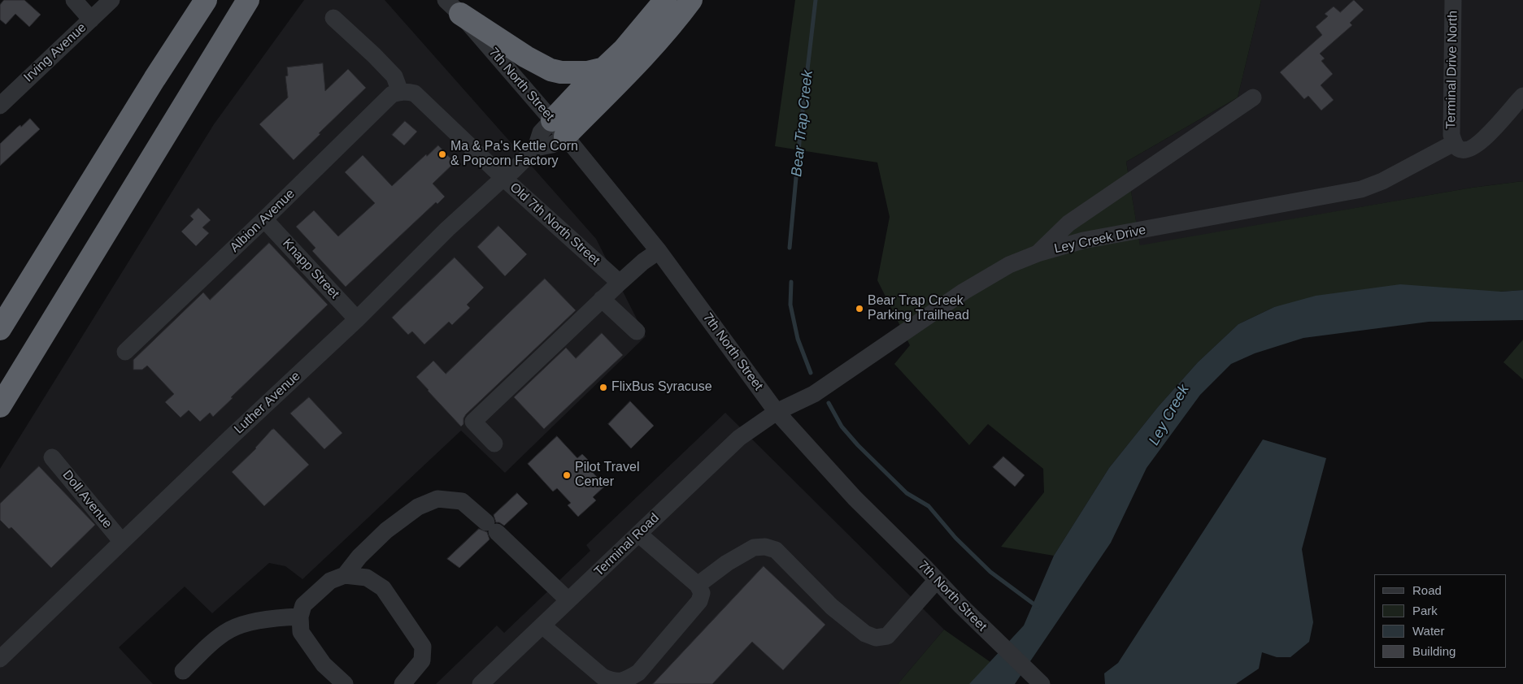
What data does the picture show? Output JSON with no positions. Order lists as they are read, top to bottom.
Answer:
{
  "streets": {
    "street": [
      "Irving Avenue",
      "Terminal Drive North",
      "7th North Street",
      "Albion Avenue",
      "Old 7th North Street",
      "Ley Creek Drive",
      "Knapp Street",
      "Luther Avenue",
      "Doll Avenue",
      "Terminal Road"
    ]
  },
  "crossings": [
    ["Terminal Drive North", "Ley Creek Drive"],
    ["7th North Street", "Ley Creek Drive"],
    ["7th North Street", "Luther Avenue"],
    ["7th North Street", "Terminal Road"],
    ["Albion Avenue", "Old 7th North Street"],
    ["Albion Avenue", "Knapp Street"],
    ["Old 7th North Street", "Luther Avenue"],
    ["Ley Creek Drive", "Terminal Road"],
    ["Knapp Street", "Luther Avenue"],
    ["Luther Avenue", "Doll Avenue"]
  ],
  "water": ["Bear Trap Creek", "Ley Creek"],
  "places": [
    "Ma & Pa's Kettle Corn & Popcorn Factory",
    "Bear Trap Creek Parking Trailhead",
    "FlixBus Syracuse",
    "Pilot Travel Center"
  ],
  "legend": [
    "Road",
    "Park",
    "Water",
    "Building"
  ]
}
